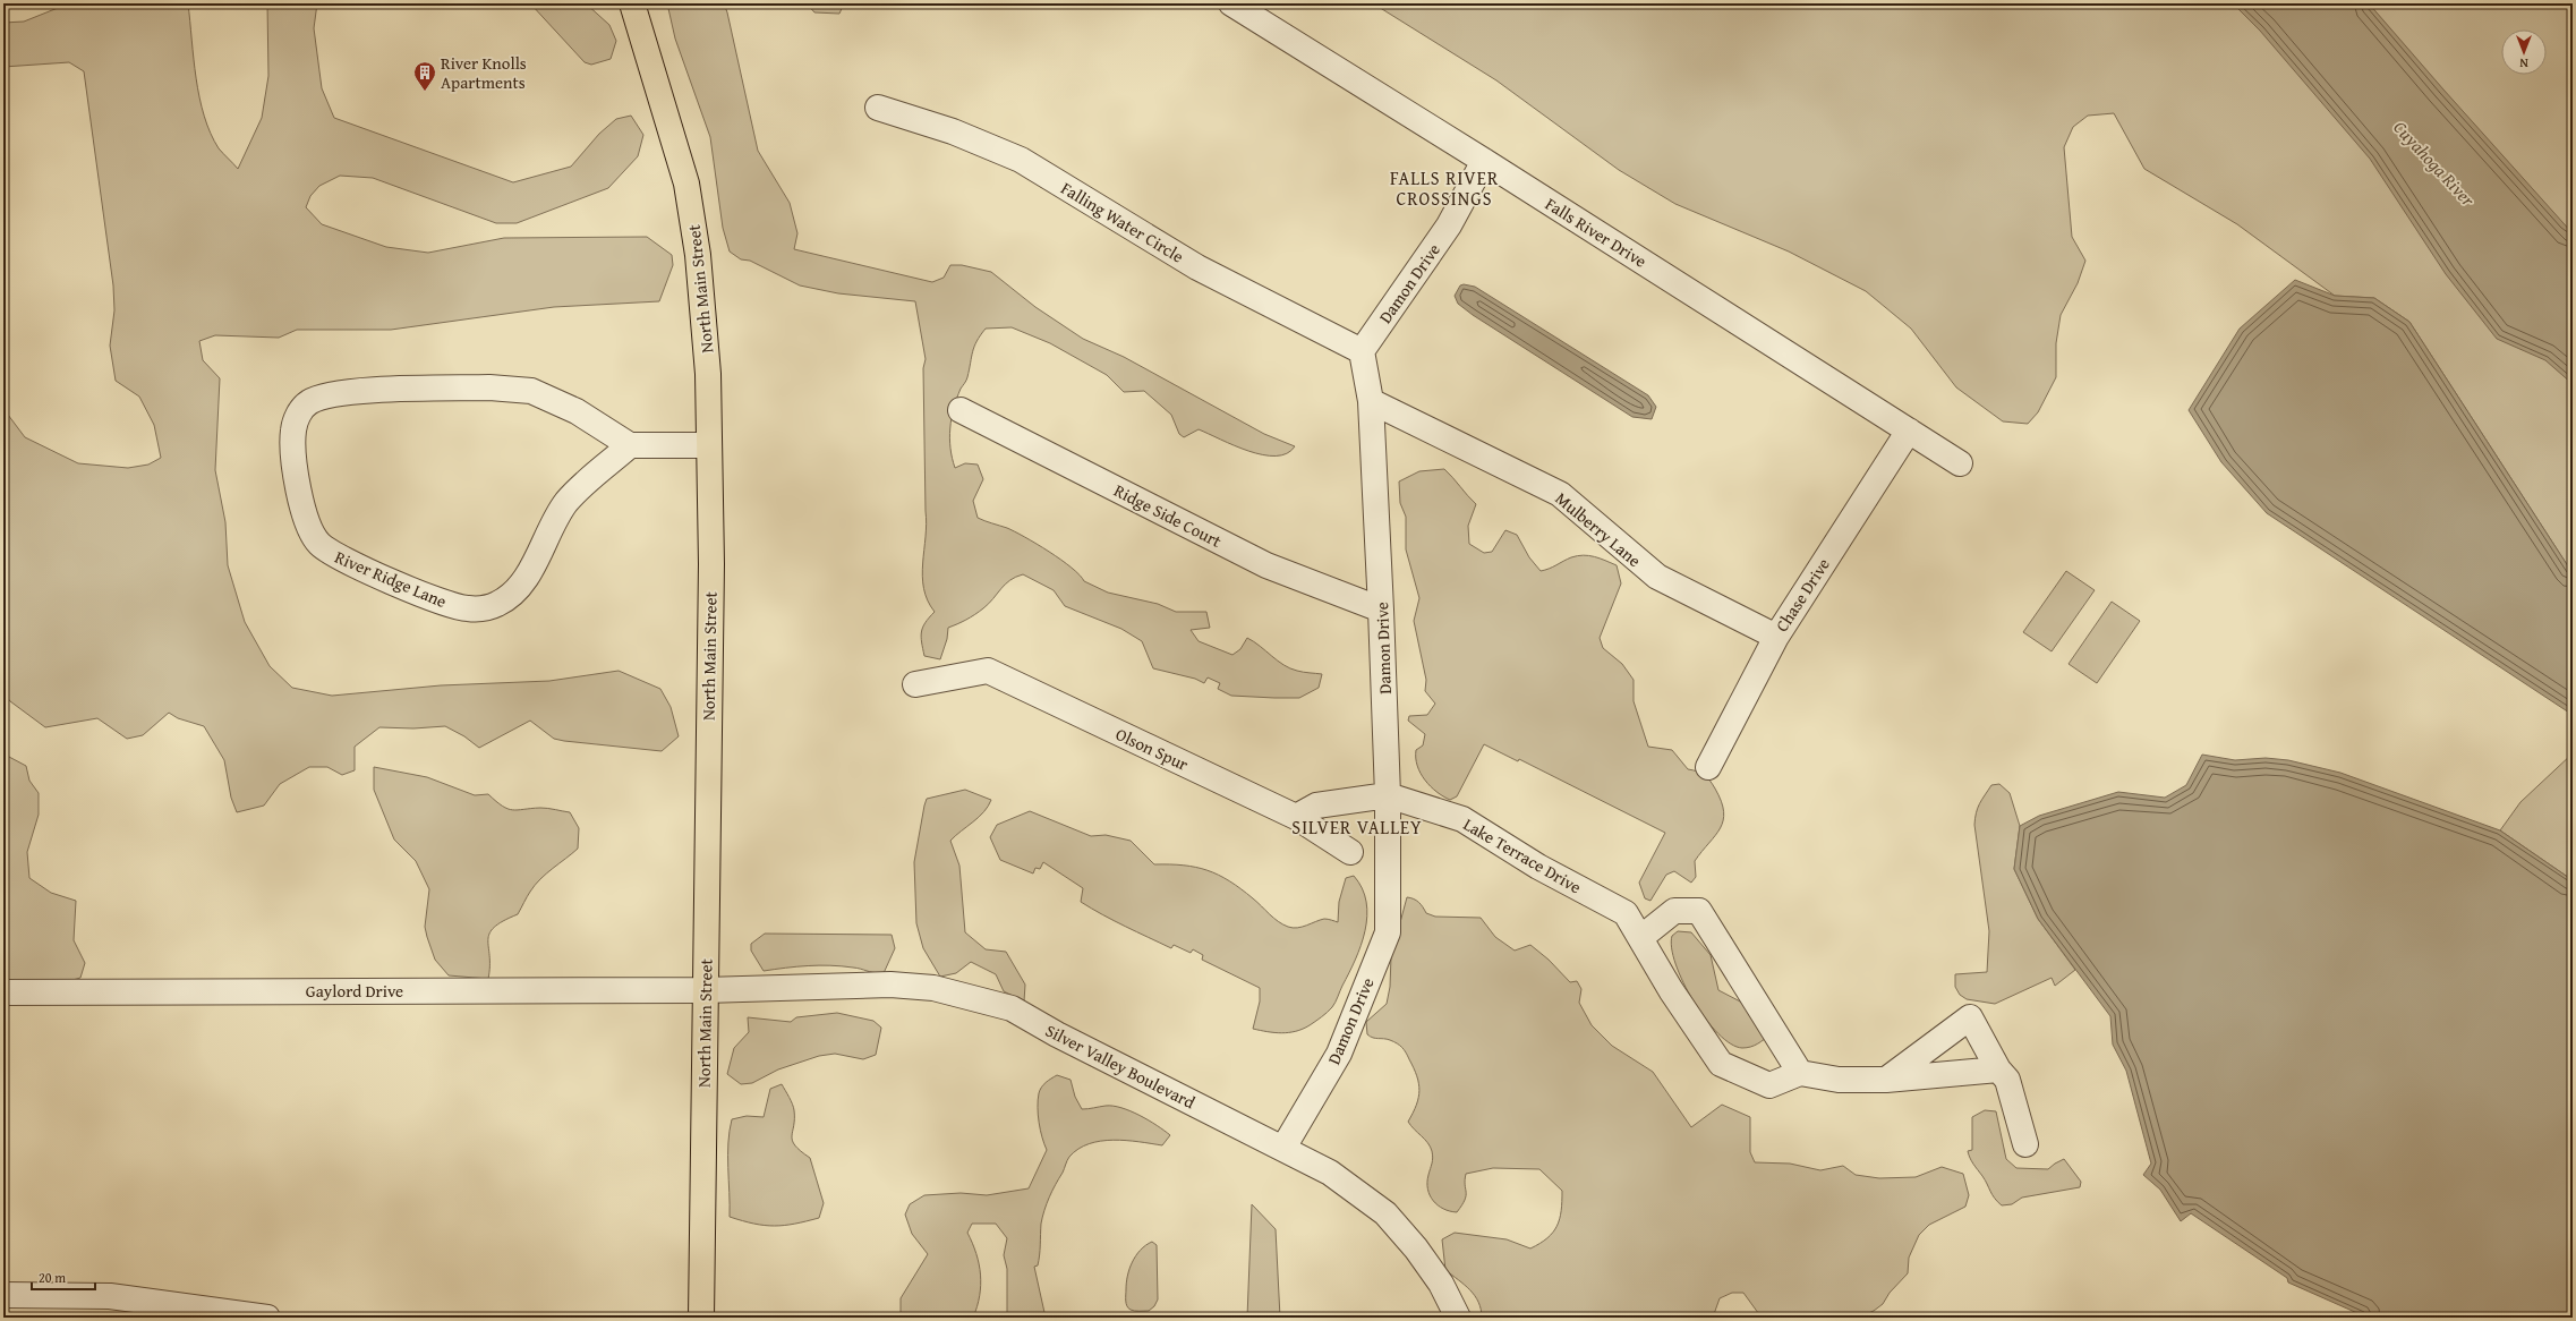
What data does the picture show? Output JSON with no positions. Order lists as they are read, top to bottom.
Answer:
{
  "streets": {
    "main road": ["North Main Street"],
    "street": [
      "Falling Water Circle",
      "Falls River Drive",
      "Damon Drive",
      "Ridge Side Court",
      "Mulberry Lane",
      "River Ridge Lane",
      "Chase Drive",
      "Olson Spur",
      "Lake Terrace Drive",
      "Gaylord Drive",
      "Silver Valley Boulevard"
    ]
  },
  "crossings": [
    ["Falling Water Circle", "Damon Drive"],
    ["Falls River Drive", "Damon Drive"],
    ["Falls River Drive", "Chase Drive"],
    ["Damon Drive", "Ridge Side Court"],
    ["Damon Drive", "Mulberry Lane"],
    ["Damon Drive", "Lake Terrace Drive"],
    ["Damon Drive", "Silver Valley Boulevard"],
    ["North Main Street", "Gaylord Drive"],
    ["North Main Street", "Silver Valley Boulevard"],
    ["Mulberry Lane", "Chase Drive"],
    ["Gaylord Drive", "Silver Valley Boulevard"]
  ],
  "districts": ["FALLS RIVER CROSSINGS", "SILVER VALLEY"],
  "water": ["Cuyahoga River"],
  "places": {
    "building": ["River Knolls Apartments"]
  },
  "scale_bar": "20 m",
  "north": "bottom"
}
